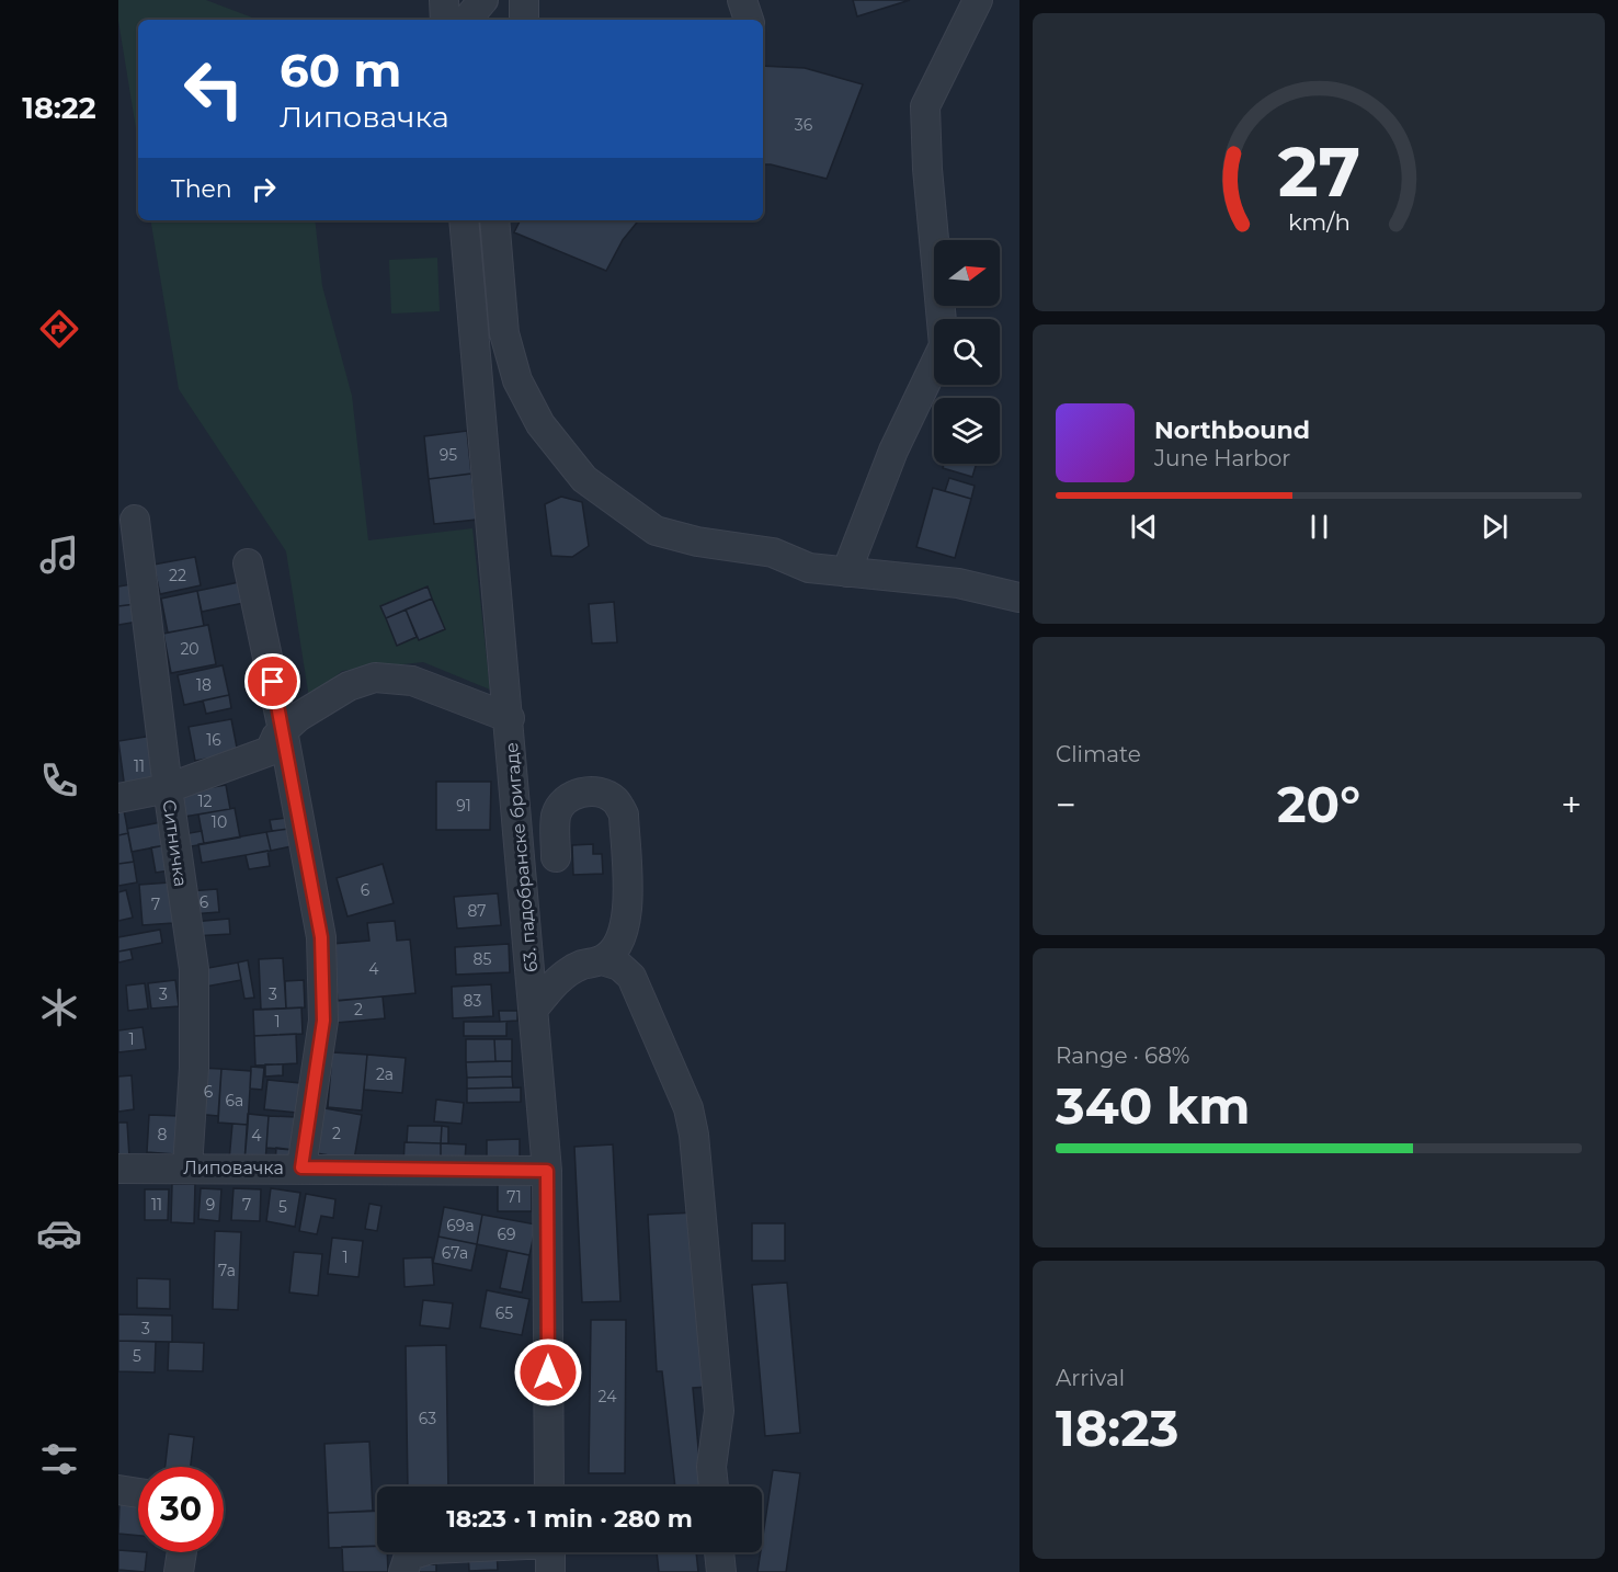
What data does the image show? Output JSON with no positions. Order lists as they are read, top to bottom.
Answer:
{
  "streets": {
    "street": ["Ситничка", "63. падобранске бригаде", "Липовачка"]
  },
  "crossings": [
    ["Ситничка", "Липовачка"],
    ["63. падобранске бригаде", "Липовачка"]
  ],
  "house_numbers": [
    "36",
    "95",
    "22",
    "20",
    "18",
    "16",
    "11",
    "12",
    "91",
    "10",
    "6",
    "6",
    "7",
    "87",
    "85",
    "4",
    "3",
    "3",
    "83",
    "2",
    "1",
    "1",
    "2a",
    "6",
    "6a",
    "2",
    "8",
    "4",
    "71",
    "11",
    "9",
    "7",
    "5",
    "69a",
    "69",
    "67a",
    "1",
    "7a",
    "65",
    "3",
    "5",
    "24",
    "63"
  ],
  "north": "right",
  "page": {
    "tabs": "18:22",
    "turn": ["60 m", "Липовачка"],
    "then": "Then",
    "song": ["Northbound", "June Harbor"],
    "tile": [
      "Climate",
      ["Range · 68%", "340 km"],
      ["Arrival", "18:23"]
    ],
    "heat": ["−", "20°", "+"],
    "limit": "30",
    "trip": "18:23 · 1 min · 280 m",
    "gauge": ["27", "km/h"]
  }
}
